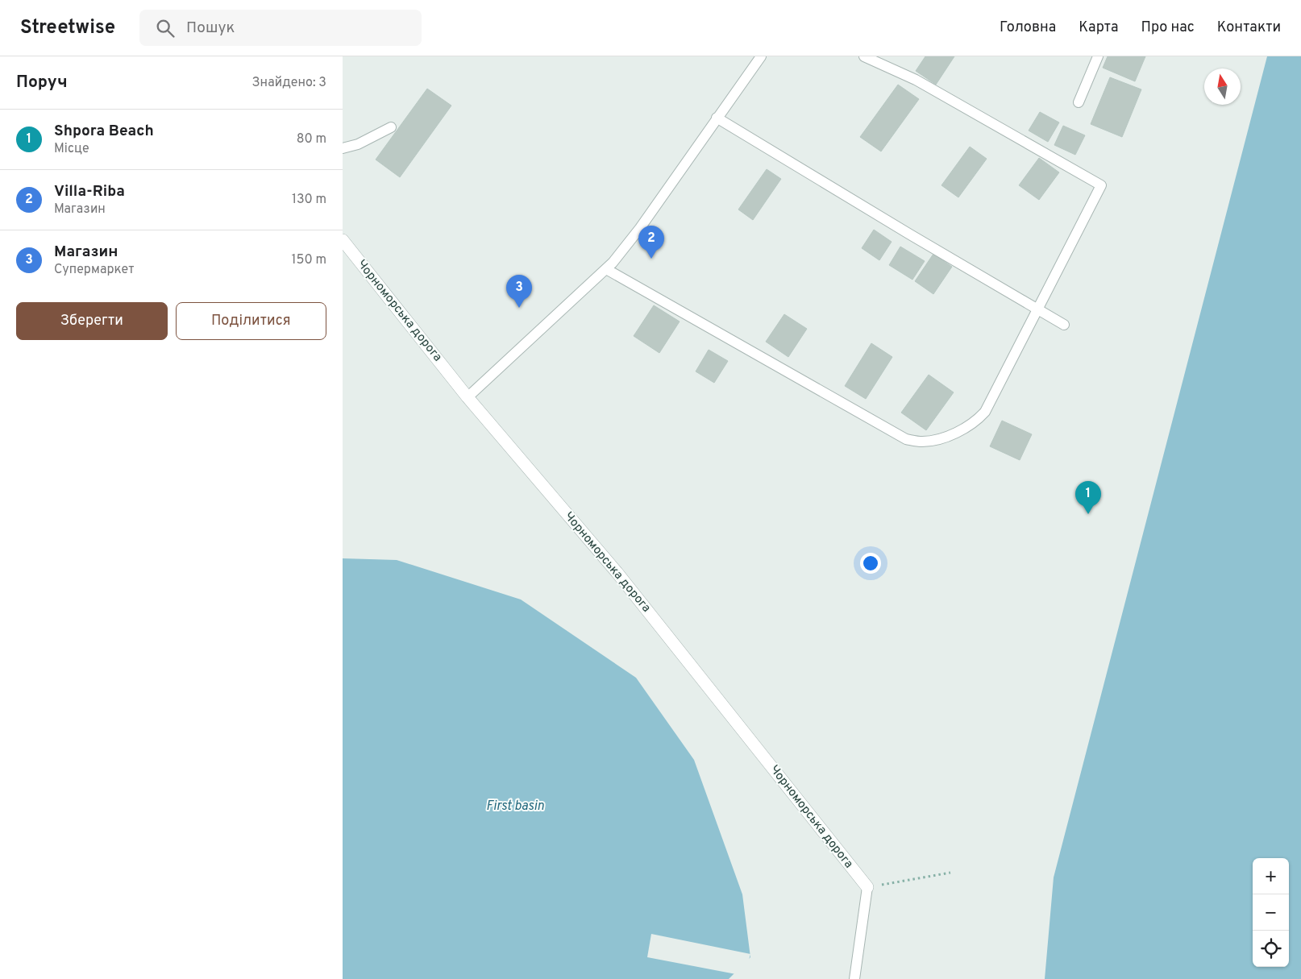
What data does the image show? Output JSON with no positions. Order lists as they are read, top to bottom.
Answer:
{
  "streets": {
    "street": ["Чорноморська дорога"]
  },
  "water": ["First basin"],
  "north": "top",
  "page": {
    "header": "Streetwise",
    "search": "Пошук",
    "nav": [
      "Головна",
      "Карта",
      "Про нас",
      "Контакти"
    ],
    "heading": ["Поруч", "Знайдено: 3"],
    "list": [
      {
        "mark": "1",
        "name": "Shpora Beach",
        "note": "Місце",
        "value": "80 m"
      },
      {
        "mark": "2",
        "name": "Villa-Riba",
        "note": "Магазин",
        "value": "130 m"
      },
      {
        "mark": "3",
        "name": "Магазин",
        "note": "Супермаркет",
        "value": "150 m"
      }
    ],
    "pins": ["2", "3", "1"],
    "buttons": ["Зберегти", "Поділитися"],
    "map_buttons": ["+", "−"]
  }
}
